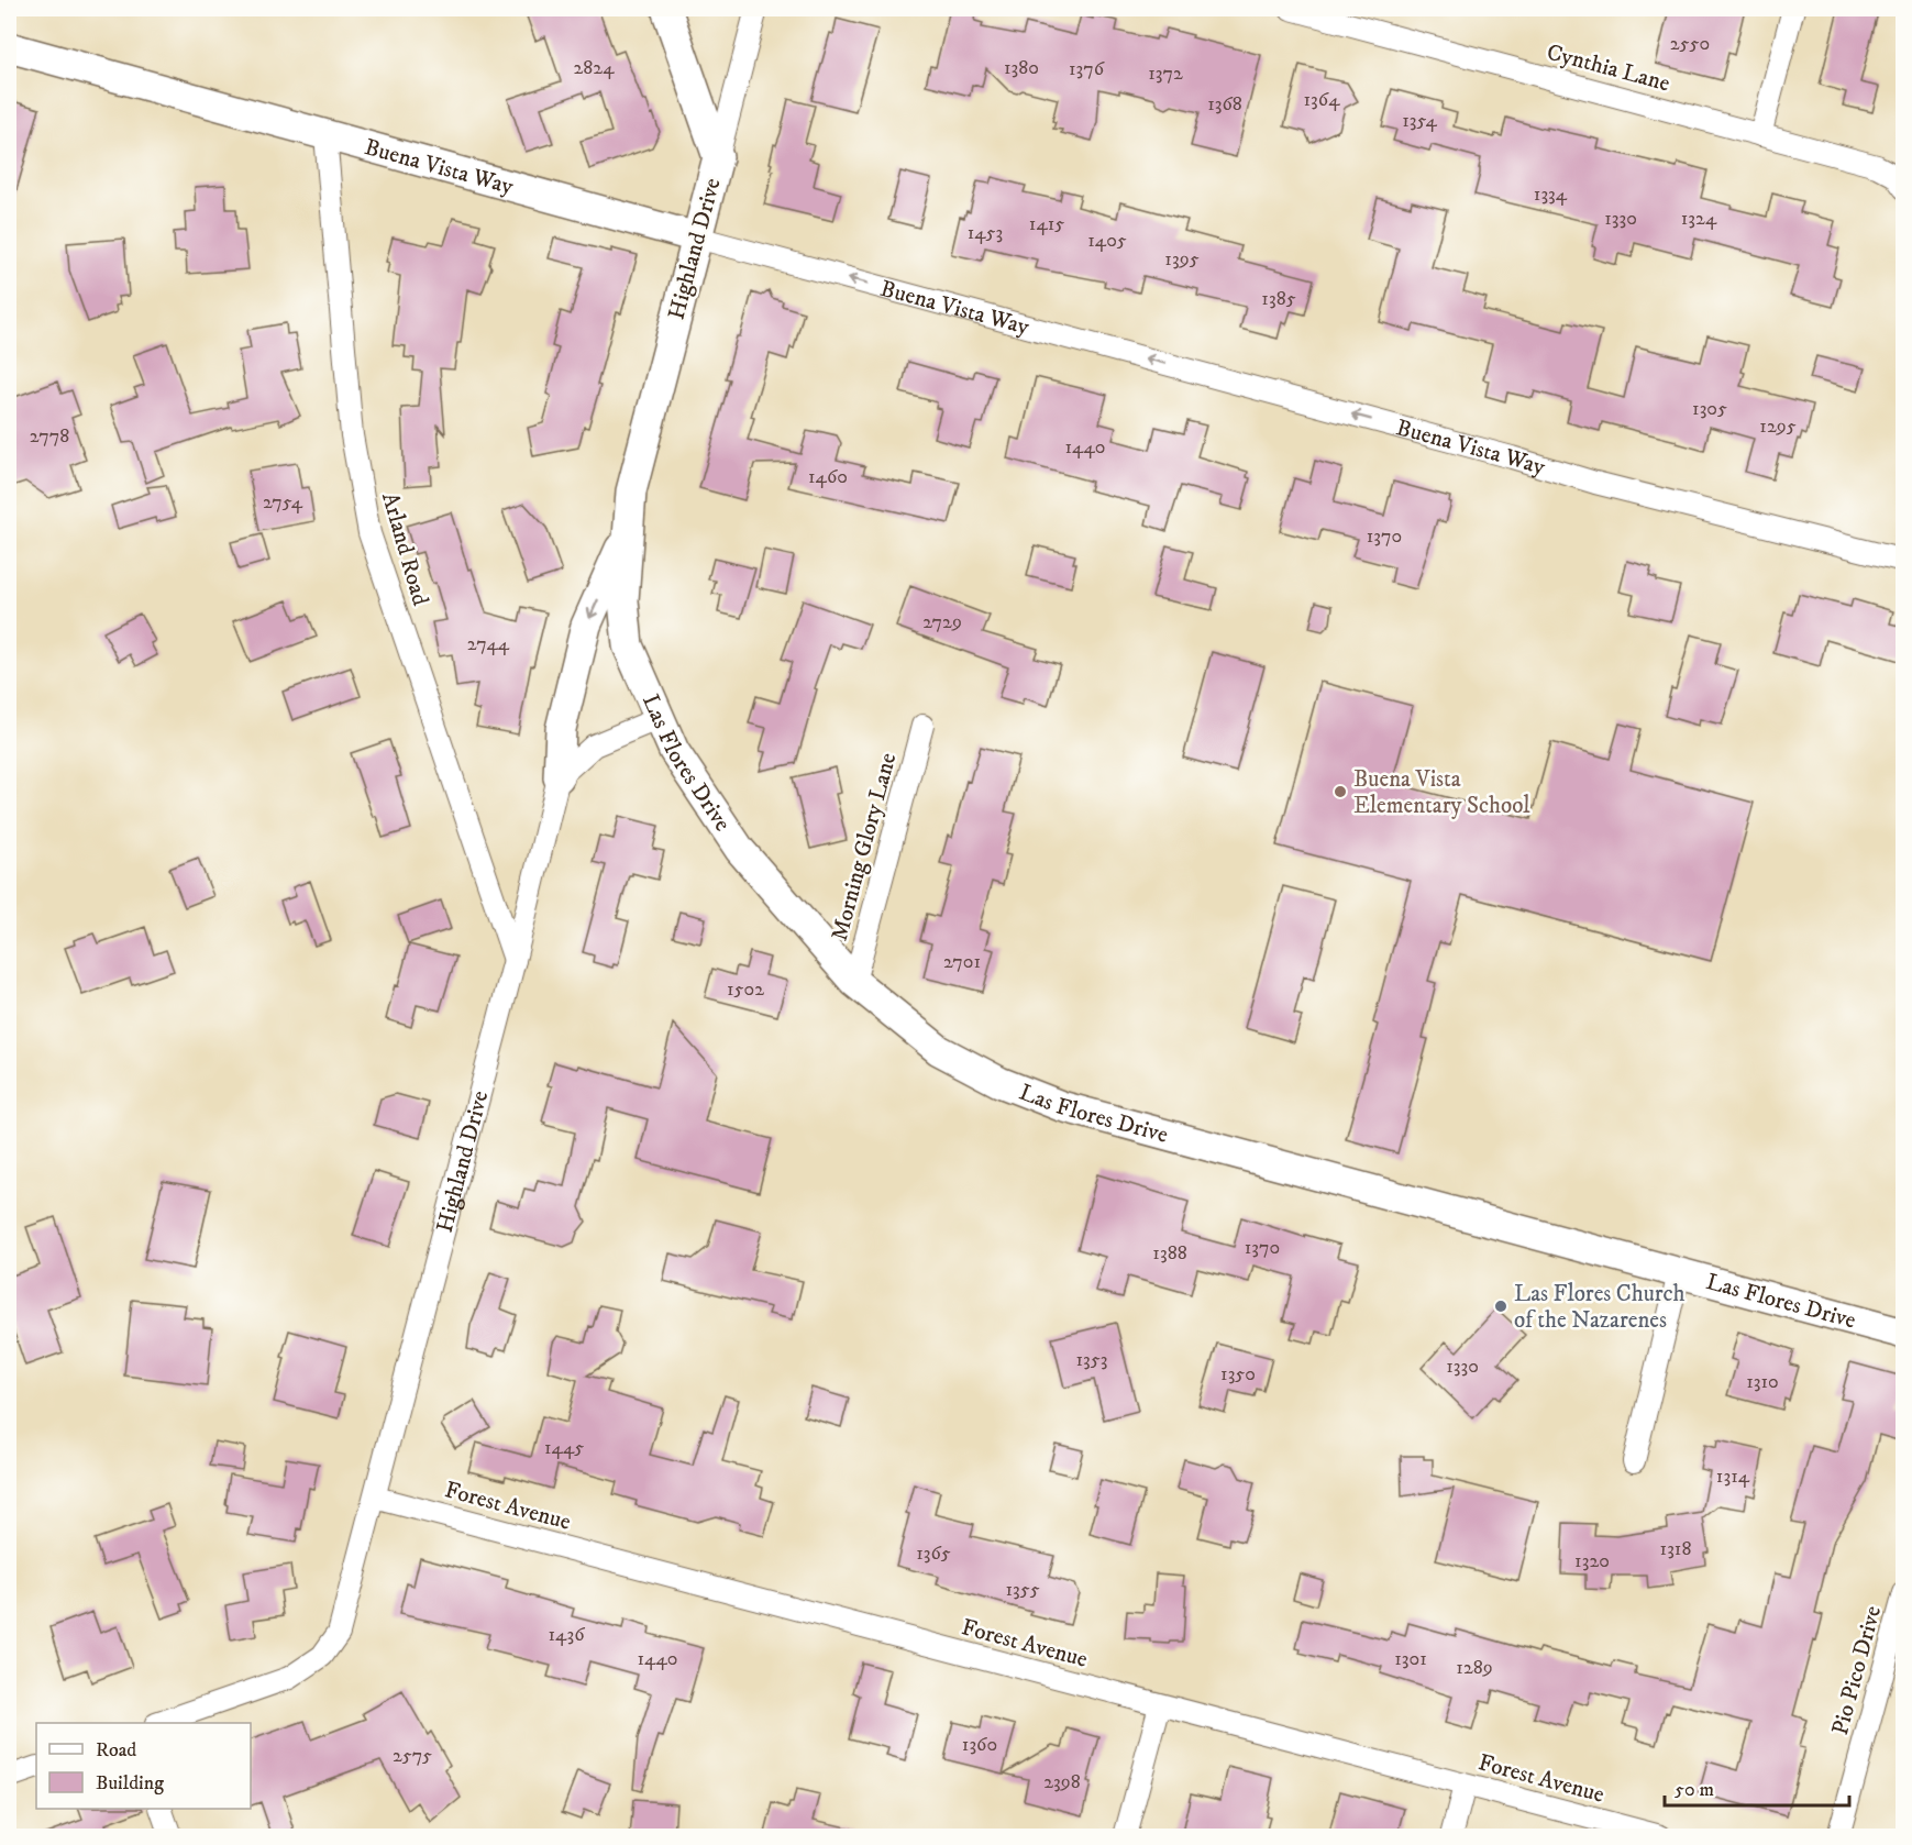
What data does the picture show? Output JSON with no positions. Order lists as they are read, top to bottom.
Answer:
{
  "streets": {
    "street": [
      "Cynthia Lane",
      "Buena Vista Way",
      "Highland Drive",
      "Arland Road",
      "Las Flores Drive",
      "Morning Glory Lane",
      "Forest Avenue",
      "Pio Pico Drive"
    ]
  },
  "crossings": [
    ["Buena Vista Way", "Highland Drive"],
    ["Buena Vista Way", "Arland Road"],
    ["Highland Drive", "Arland Road"],
    ["Highland Drive", "Las Flores Drive"],
    ["Highland Drive", "Forest Avenue"],
    ["Las Flores Drive", "Morning Glory Lane"]
  ],
  "one_way": ["Buena Vista Way"],
  "places": ["Buena Vista Elementary School", "Las Flores Church of the Nazarenes"],
  "house_numbers": [
    "2550",
    "2824",
    "1380",
    "1376",
    "1372",
    "1364",
    "1368",
    "1354",
    "1334",
    "1330",
    "1324",
    "1415",
    "1453",
    "1405",
    "1395",
    "1385",
    "1305",
    "1295",
    "2778",
    "1440",
    "1460",
    "2754",
    "1370",
    "2729",
    "2744",
    "2701",
    "1502",
    "1370",
    "1388",
    "1353",
    "1330",
    "1350",
    "1310",
    "1445",
    "1314",
    "1318",
    "1365",
    "1320",
    "1355",
    "1436",
    "1440",
    "1301",
    "1289",
    "1360",
    "2575",
    "2398"
  ],
  "legend": ["Road", "Building"],
  "scale_bar": "50 m"
}
